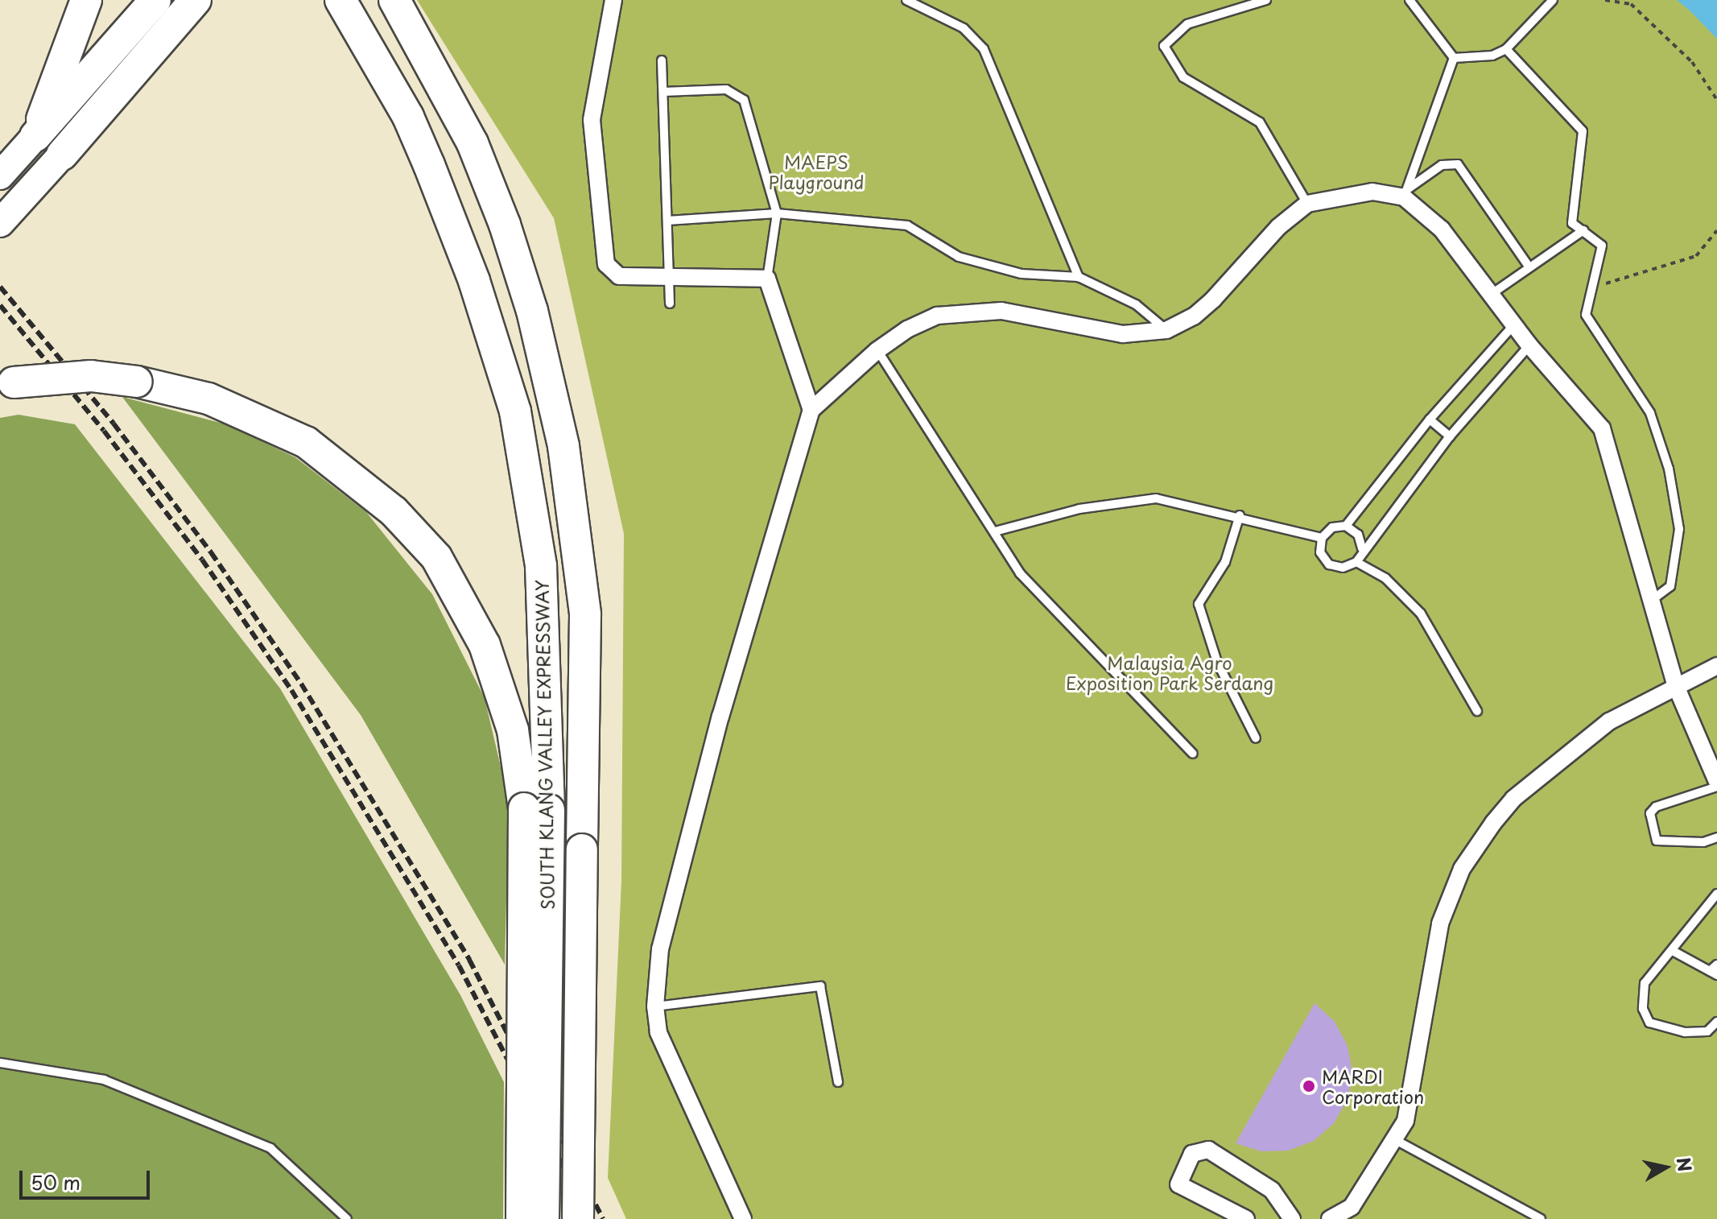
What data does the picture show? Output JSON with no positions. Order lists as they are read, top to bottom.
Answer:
{
  "streets": {
    "highway": ["SOUTH KLANG VALLEY EXPRESSWAY"]
  },
  "parks": ["MAEPS Playground", "Malaysia Agro Exposition Park Serdang"],
  "places": ["MARDI Corporation"],
  "scale_bar": "50 m",
  "north": "right"
}
